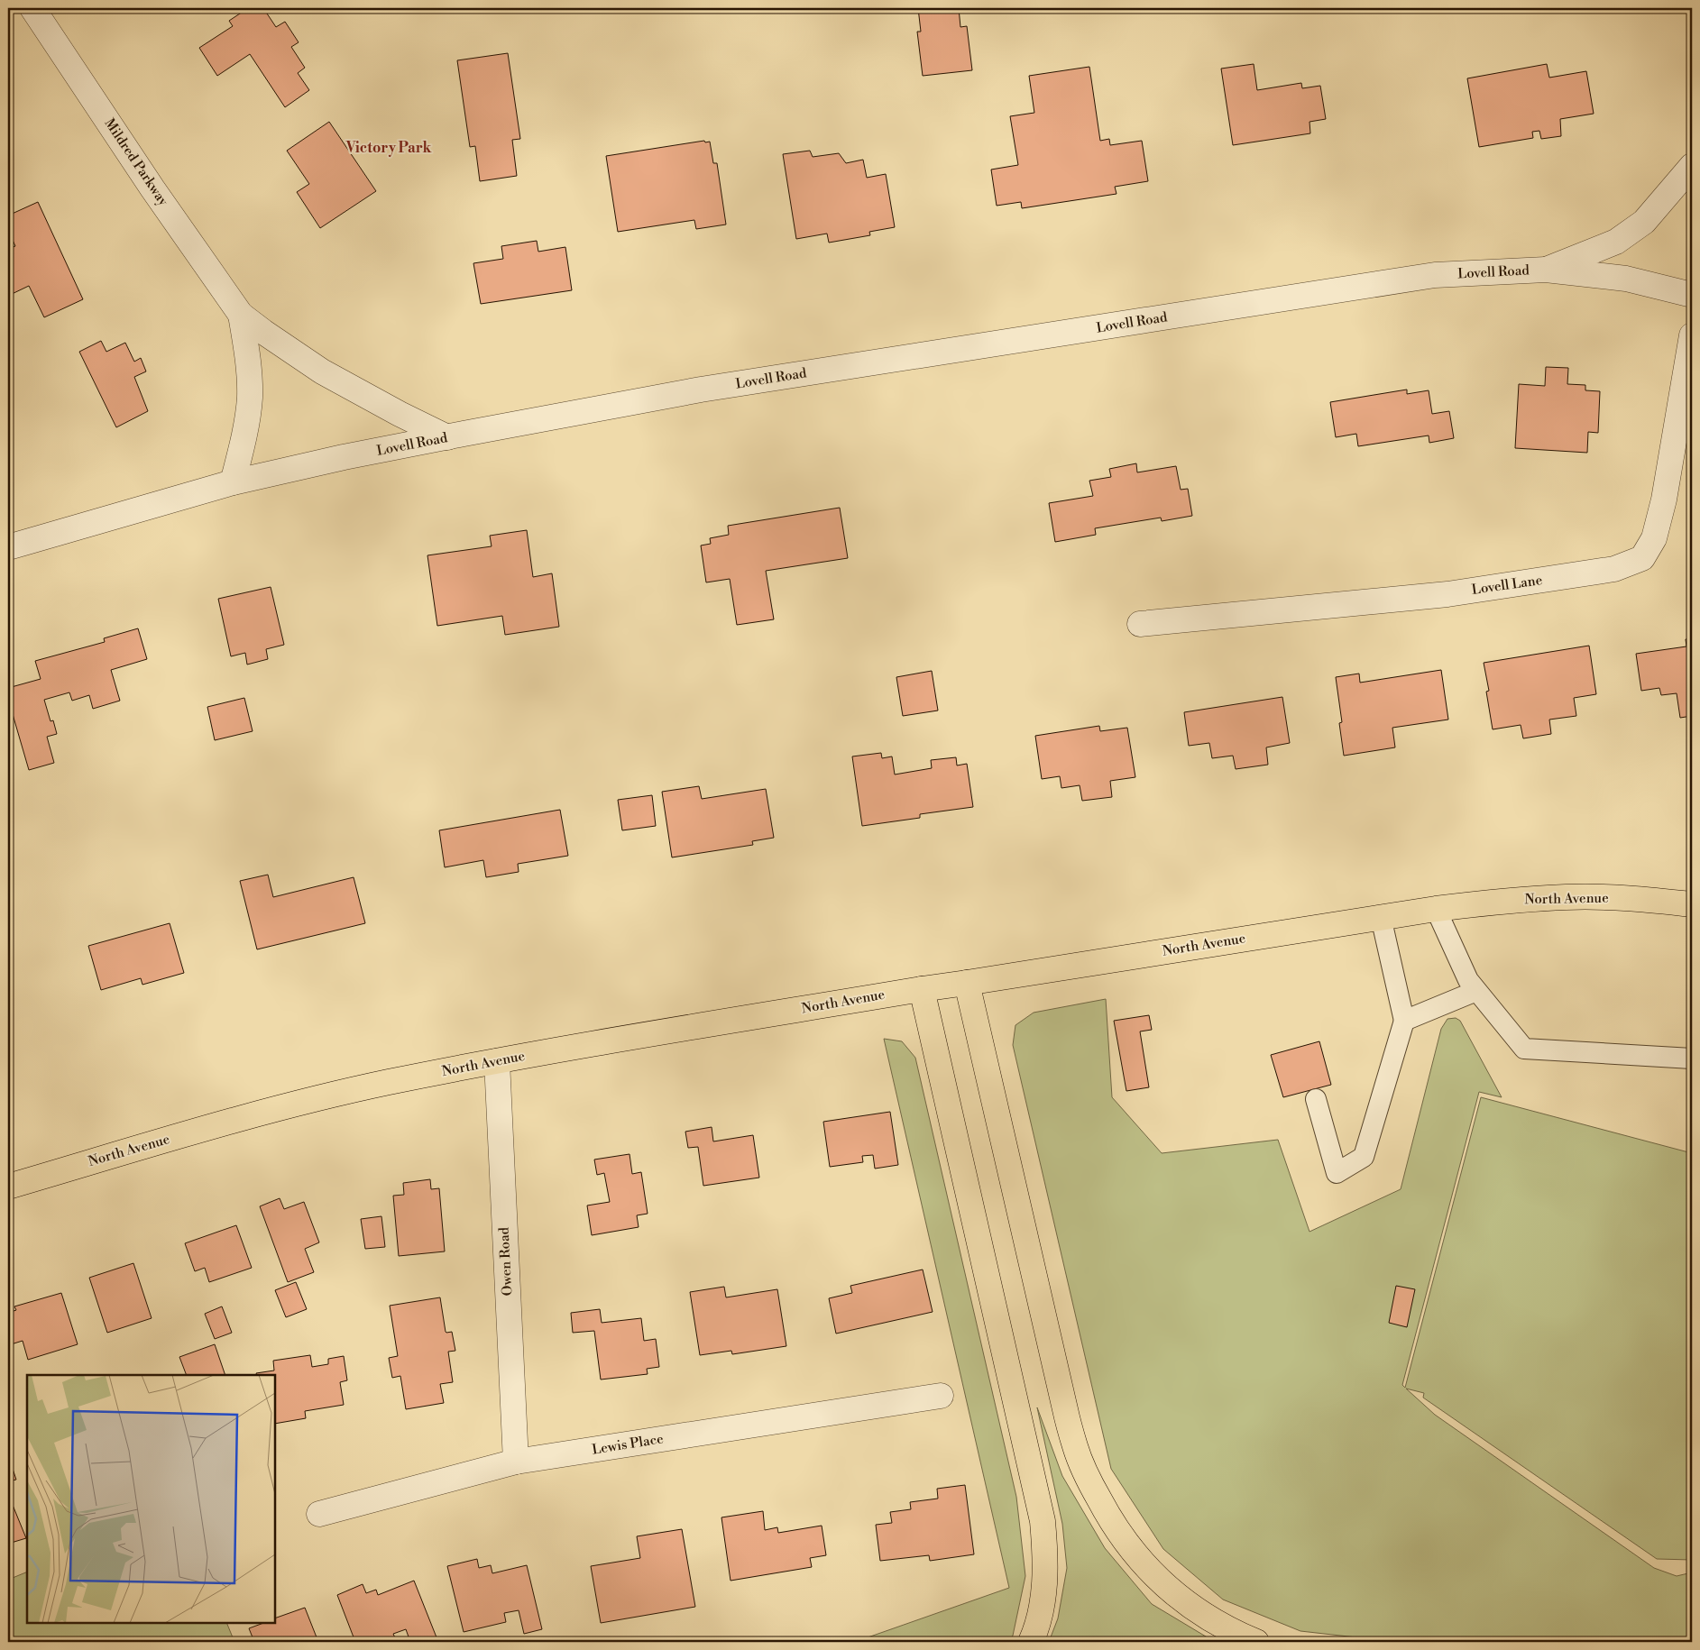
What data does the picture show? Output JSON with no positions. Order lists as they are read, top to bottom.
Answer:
{
  "streets": {
    "main road": ["North Avenue"],
    "street": [
      "Mildred Parkway",
      "Lovell Road",
      "Lovell Lane",
      "Owen Road",
      "Lewis Place"
    ]
  },
  "crossings": [
    ["Mildred Parkway", "Lovell Road"],
    ["North Avenue", "Owen Road"],
    ["Owen Road", "Lewis Place"]
  ],
  "districts": ["Victory Park"]
}
